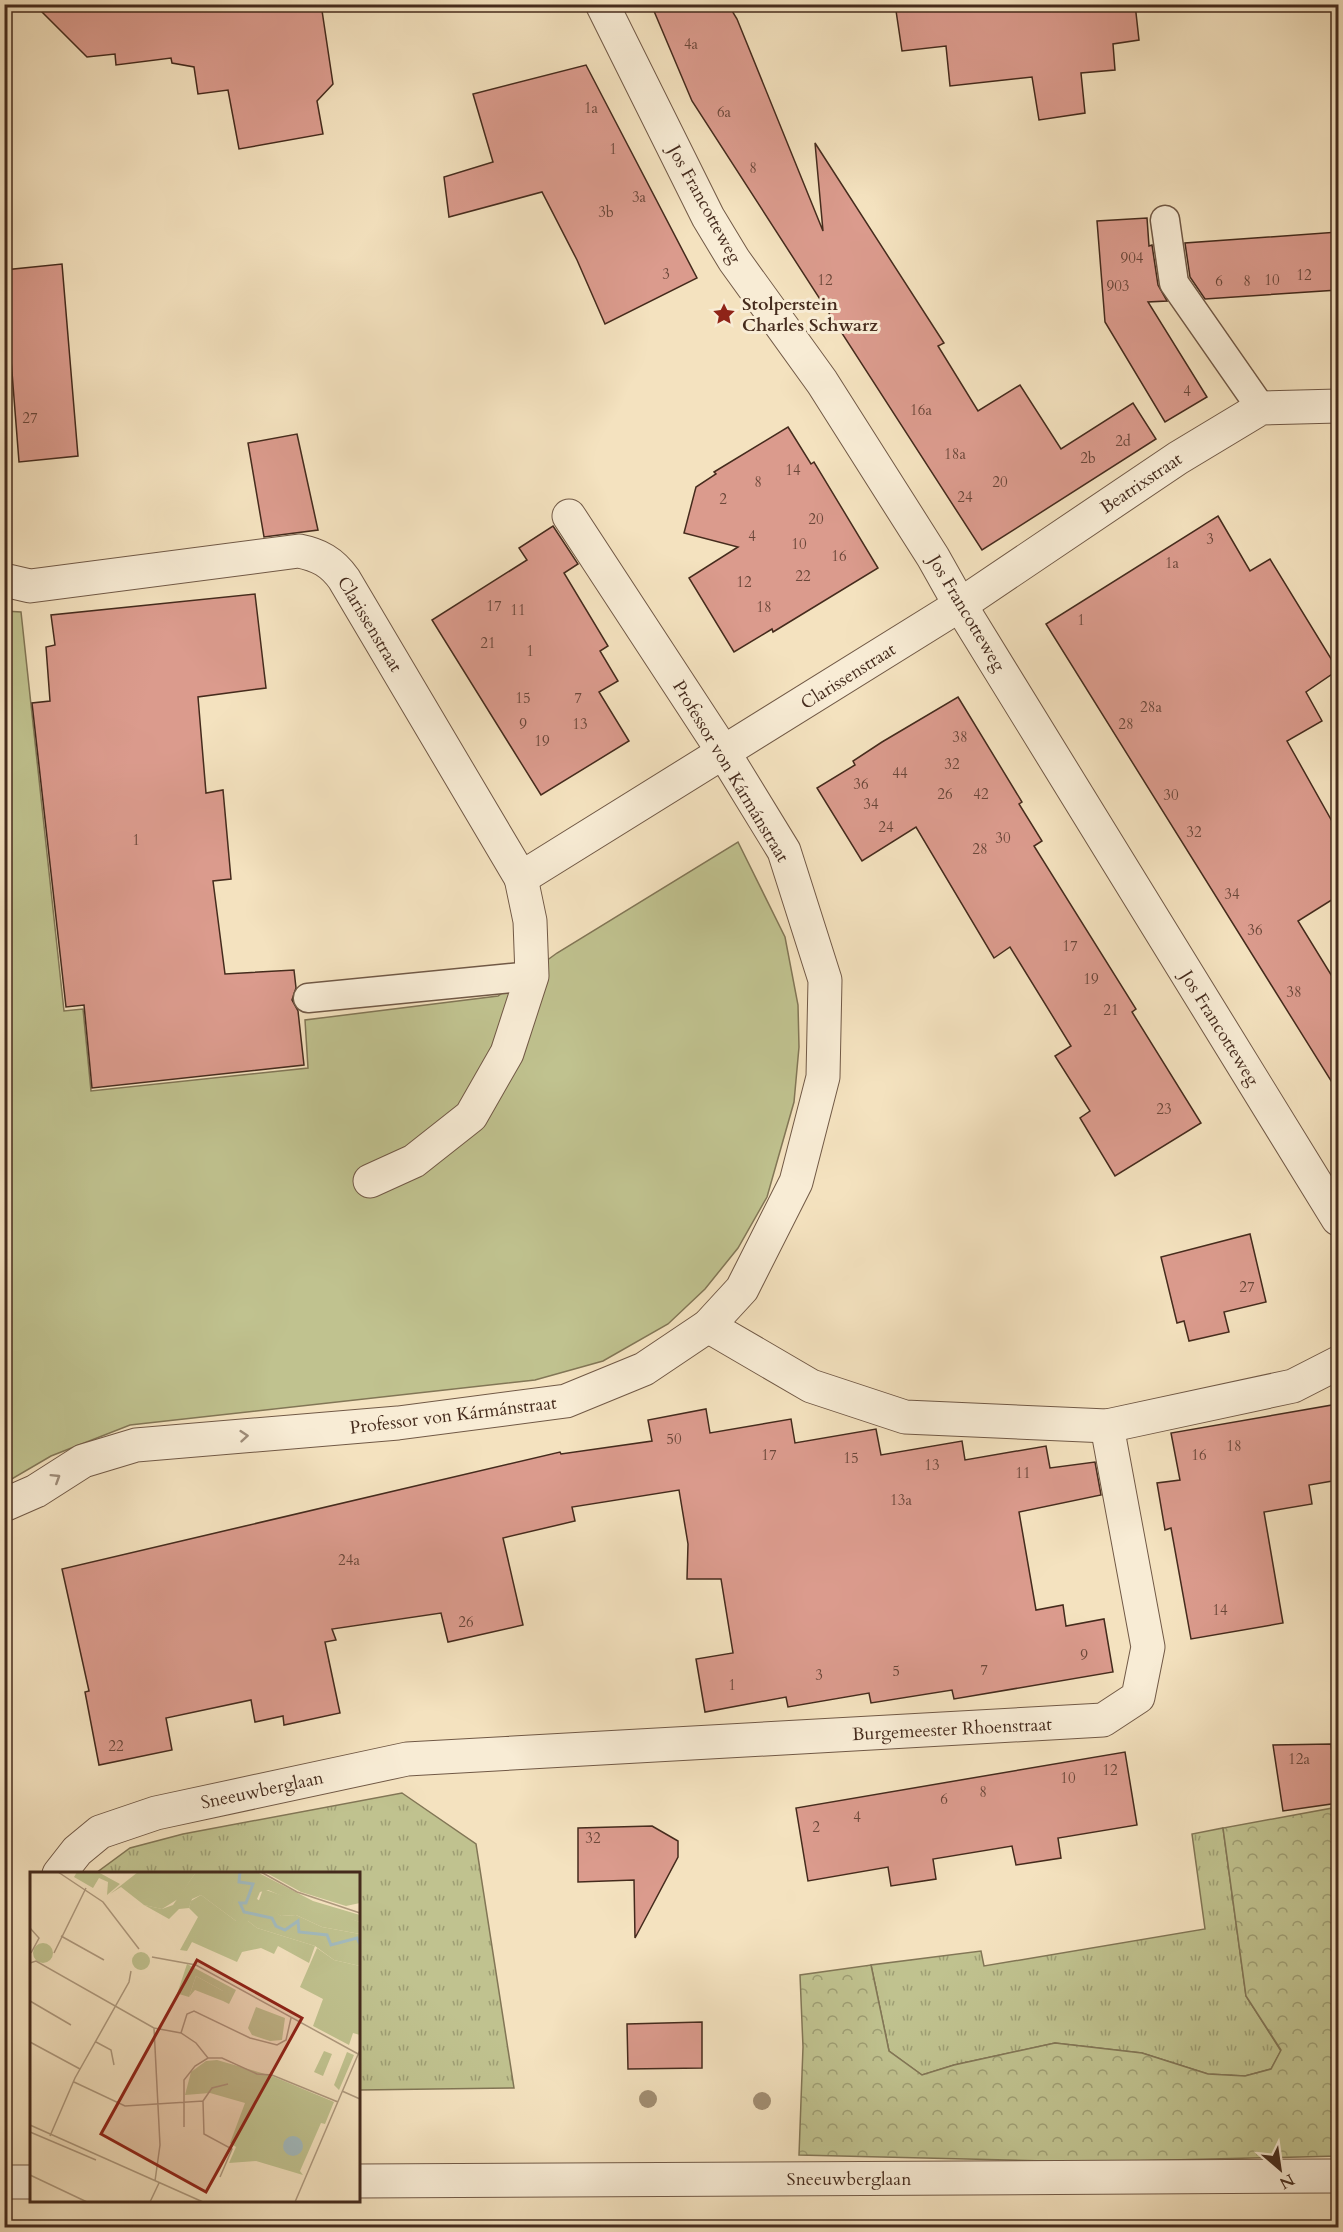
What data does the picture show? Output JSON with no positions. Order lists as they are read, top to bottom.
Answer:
{
  "streets": {
    "street": [
      "Jos Francotteweg",
      "Beatrixstraat",
      "Clarissenstraat",
      "Professor von Kármánstraat",
      "Burgemeester Rhoenstraat",
      "Sneeuwberglaan"
    ]
  },
  "crossings": [
    ["Jos Francotteweg", "Beatrixstraat"],
    ["Jos Francotteweg", "Clarissenstraat"],
    ["Beatrixstraat", "Clarissenstraat"],
    ["Clarissenstraat", "Professor von Kármánstraat"],
    ["Burgemeester Rhoenstraat", "Sneeuwberglaan"]
  ],
  "one_way": ["Professor von Kármánstraat"],
  "places": {
    "place": ["Stolperstein Charles Schwarz"]
  },
  "house_numbers": [
    "4a",
    "1a",
    "6a",
    "1",
    "8",
    "3a",
    "3b",
    "904",
    "3",
    "12",
    "12",
    "10",
    "6",
    "8",
    "903",
    "4",
    "16a",
    "27",
    "2d",
    "18a",
    "2b",
    "14",
    "8",
    "20",
    "24",
    "2",
    "20",
    "4",
    "3",
    "10",
    "16",
    "1a",
    "22",
    "12",
    "17",
    "18",
    "11",
    "1",
    "21",
    "1",
    "15",
    "7",
    "28a",
    "9",
    "13",
    "28",
    "38",
    "19",
    "32",
    "44",
    "36",
    "26",
    "42",
    "30",
    "34",
    "24",
    "32",
    "30",
    "1",
    "28",
    "34",
    "36",
    "17",
    "19",
    "38",
    "21",
    "23",
    "27",
    "50",
    "18",
    "17",
    "16",
    "15",
    "13",
    "11",
    "13a",
    "24a",
    "14",
    "26",
    "9",
    "7",
    "5",
    "3",
    "1",
    "22",
    "12a",
    "12",
    "10",
    "8",
    "6",
    "4",
    "2",
    "32"
  ],
  "north": "bottom right"
}
